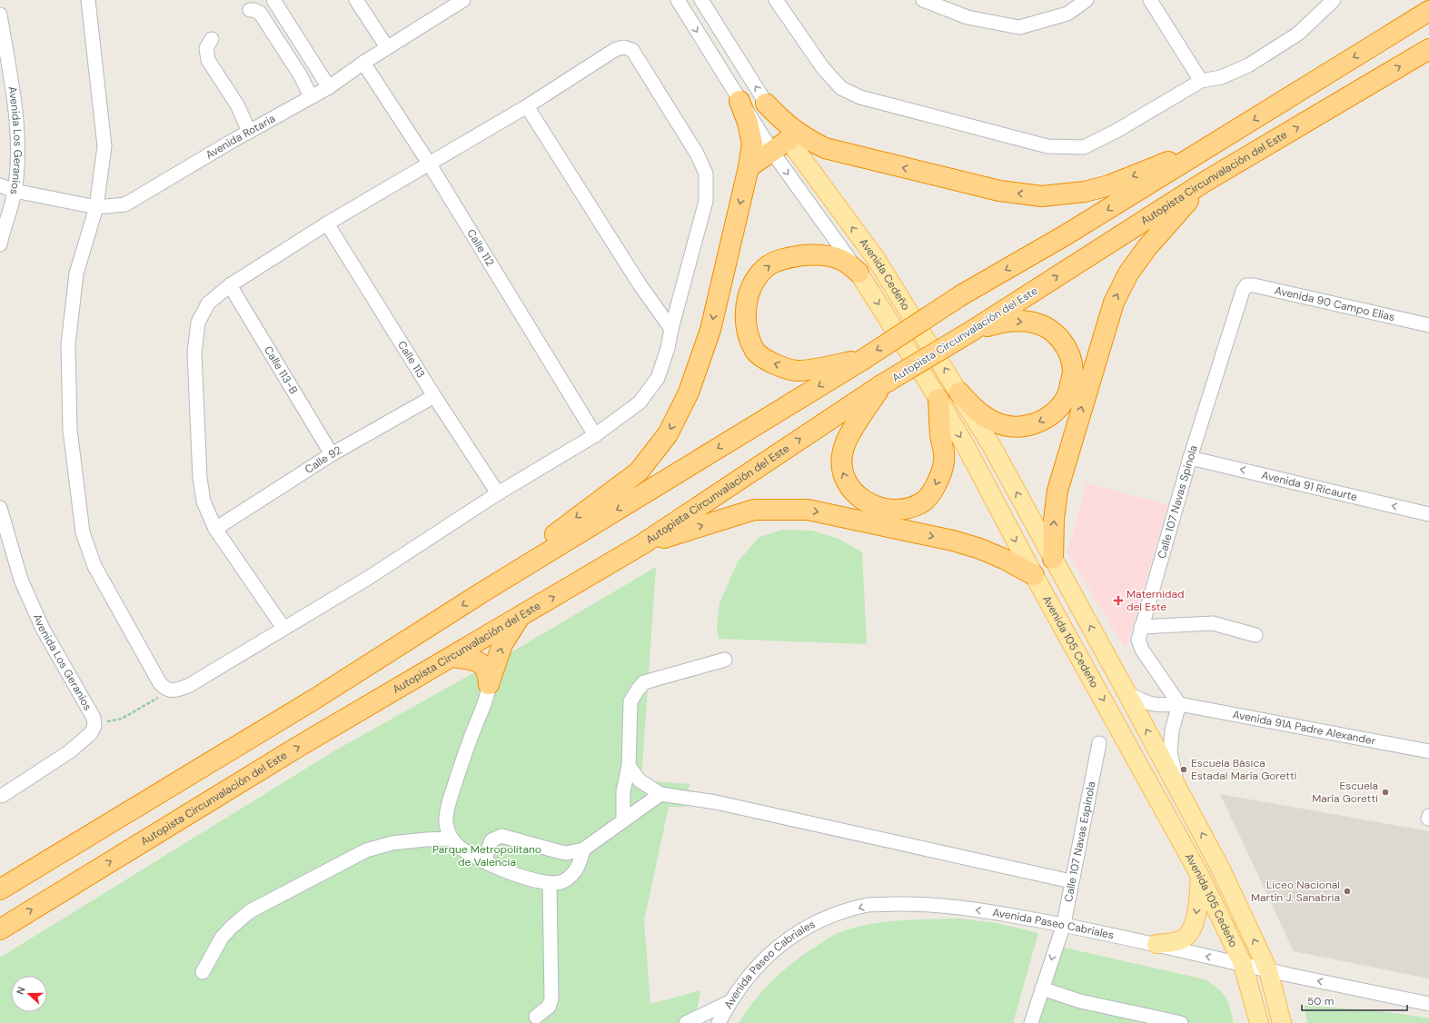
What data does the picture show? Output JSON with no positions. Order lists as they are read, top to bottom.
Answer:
{
  "streets": {
    "highway": ["Autopista Circunvalación del Este"],
    "main road": ["Avenida Cedeño", "Avenida 105 Cedeño"],
    "street": [
      "Avenida Rotaria",
      "Avenida Los Geranios",
      "Calle 112",
      "Avenida 90 Campo Elias",
      "Calle 113",
      "Calle 113-B",
      "Calle 92",
      "Avenida 91 Ricaurte",
      "Calle 107 Navas Spinola",
      "Avenida 91A Padre Alexander",
      "Calle 107 Navas Espinola",
      "Avenida Paseo Cabriales"
    ]
  },
  "crossings": [
    ["Avenida Rotaria", "Avenida Los Geranios"],
    ["Avenida Rotaria", "Calle 112"],
    ["Avenida Cedeño", "Avenida 105 Cedeño"],
    ["Avenida 90 Campo Elias", "Calle 107 Navas Spinola"],
    ["Calle 113", "Calle 92"],
    ["Calle 113-B", "Calle 92"],
    ["Avenida 91 Ricaurte", "Calle 107 Navas Spinola"],
    ["Calle 107 Navas Spinola", "Avenida 91A Padre Alexander"],
    ["Avenida 105 Cedeño", "Avenida 91A Padre Alexander"],
    ["Avenida 105 Cedeño", "Avenida Paseo Cabriales"],
    ["Calle 107 Navas Espinola", "Avenida Paseo Cabriales"]
  ],
  "one_way": ["Avenida 91 Ricaurte"],
  "parks": ["Parque Metropolitano de Valencia"],
  "places": {
    "health": ["Maternidad del Este"],
    "other": ["Escuela Básica Estadal María Goretti", "Escuela María Goretti", "Liceo Nacional Martín J. Sanabria"]
  },
  "scale_bar": "50 m",
  "north": "left"
}
